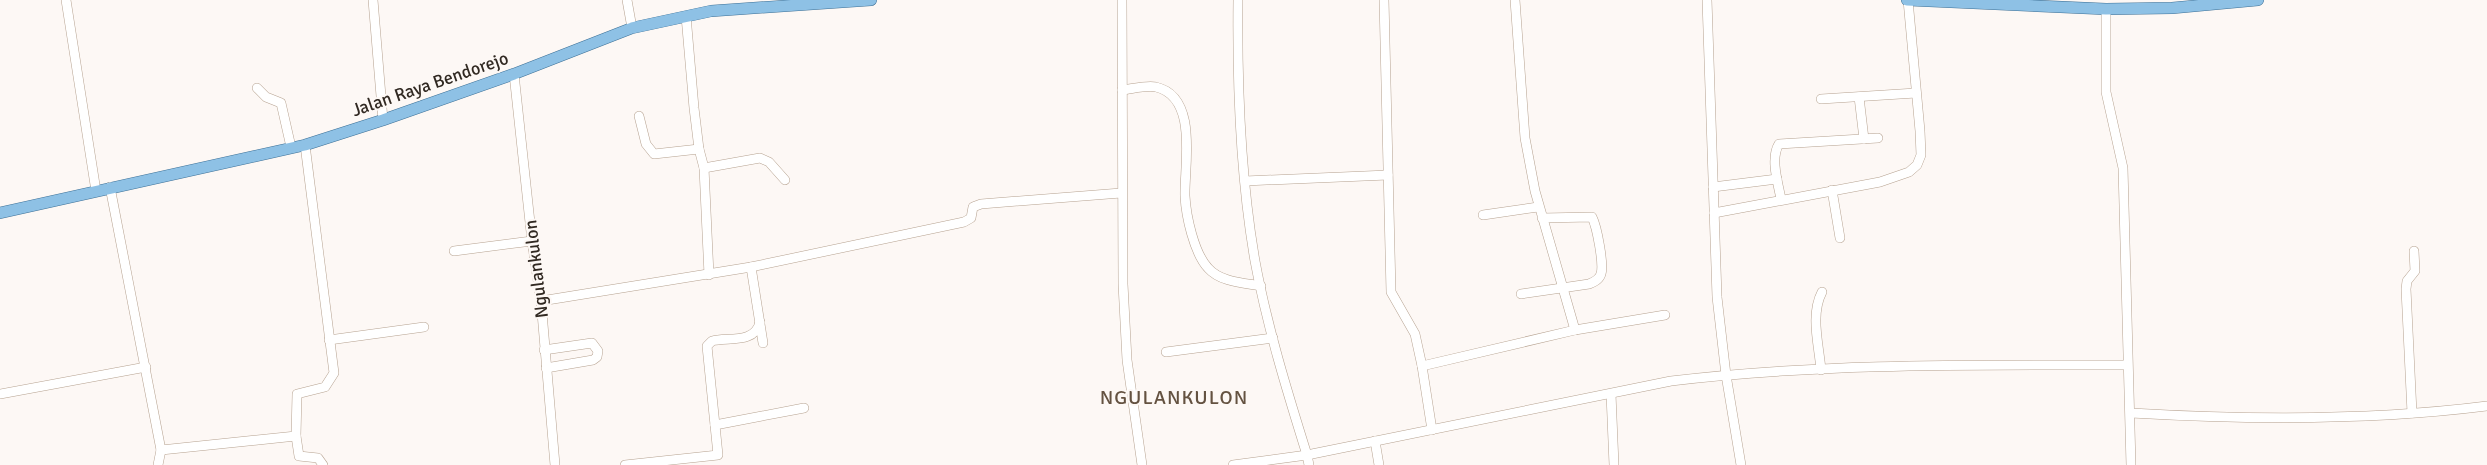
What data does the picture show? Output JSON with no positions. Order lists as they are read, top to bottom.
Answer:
{
  "streets": {
    "main road": ["Jalan Raya Bendorejo"],
    "street": ["Ngulankulon"]
  },
  "crossings": [
    ["Jalan Raya Bendorejo", "Ngulankulon"]
  ],
  "districts": ["NGULANKULON"]
}
